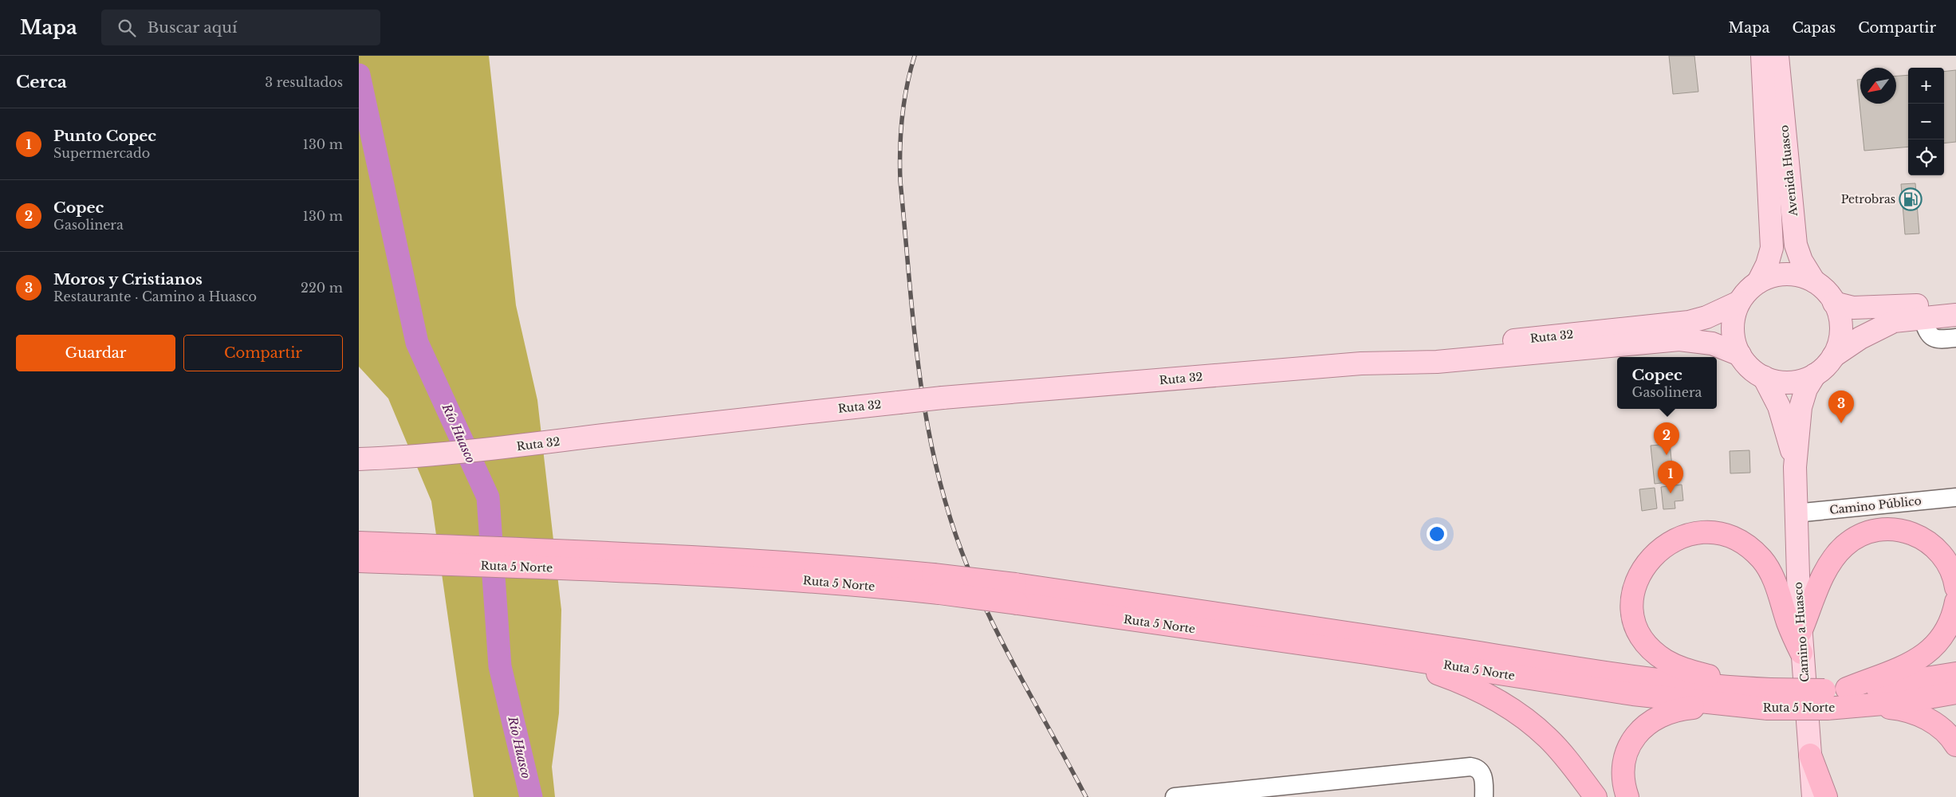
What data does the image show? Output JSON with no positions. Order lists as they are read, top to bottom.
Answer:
{
  "streets": {
    "highway": ["Ruta 5 Norte"],
    "main road": ["Avenida Huasco", "Ruta 32", "Camino a Huasco"],
    "street": ["Camino Público"]
  },
  "crossings": [
    ["Avenida Huasco", "Ruta 32"],
    ["Avenida Huasco", "Camino a Huasco"],
    ["Ruta 32", "Camino a Huasco"],
    ["Camino Público", "Camino a Huasco"]
  ],
  "water": ["Río Huasco"],
  "places": {
    "fuel station": ["Petrobras"]
  },
  "north": "bottom left",
  "page": {
    "header": "Mapa",
    "search": "Buscar aquí",
    "nav": ["Mapa", "Capas", "Compartir"],
    "heading": ["Cerca", "3 resultados"],
    "map_buttons": ["+", "−"],
    "list": [
      {
        "mark": "1",
        "name": "Punto Copec",
        "note": "Supermercado",
        "value": "130 m"
      },
      {
        "mark": "2",
        "name": "Copec",
        "note": "Gasolinera",
        "value": "130 m"
      },
      {
        "mark": "3",
        "name": "Moros y Cristianos",
        "note": "Restaurante · Camino a Huasco",
        "value": "220 m"
      }
    ],
    "buttons": ["Guardar", "Compartir"],
    "popup": ["Copec", "Gasolinera"],
    "pins": ["3", "2", "1"]
  }
}
